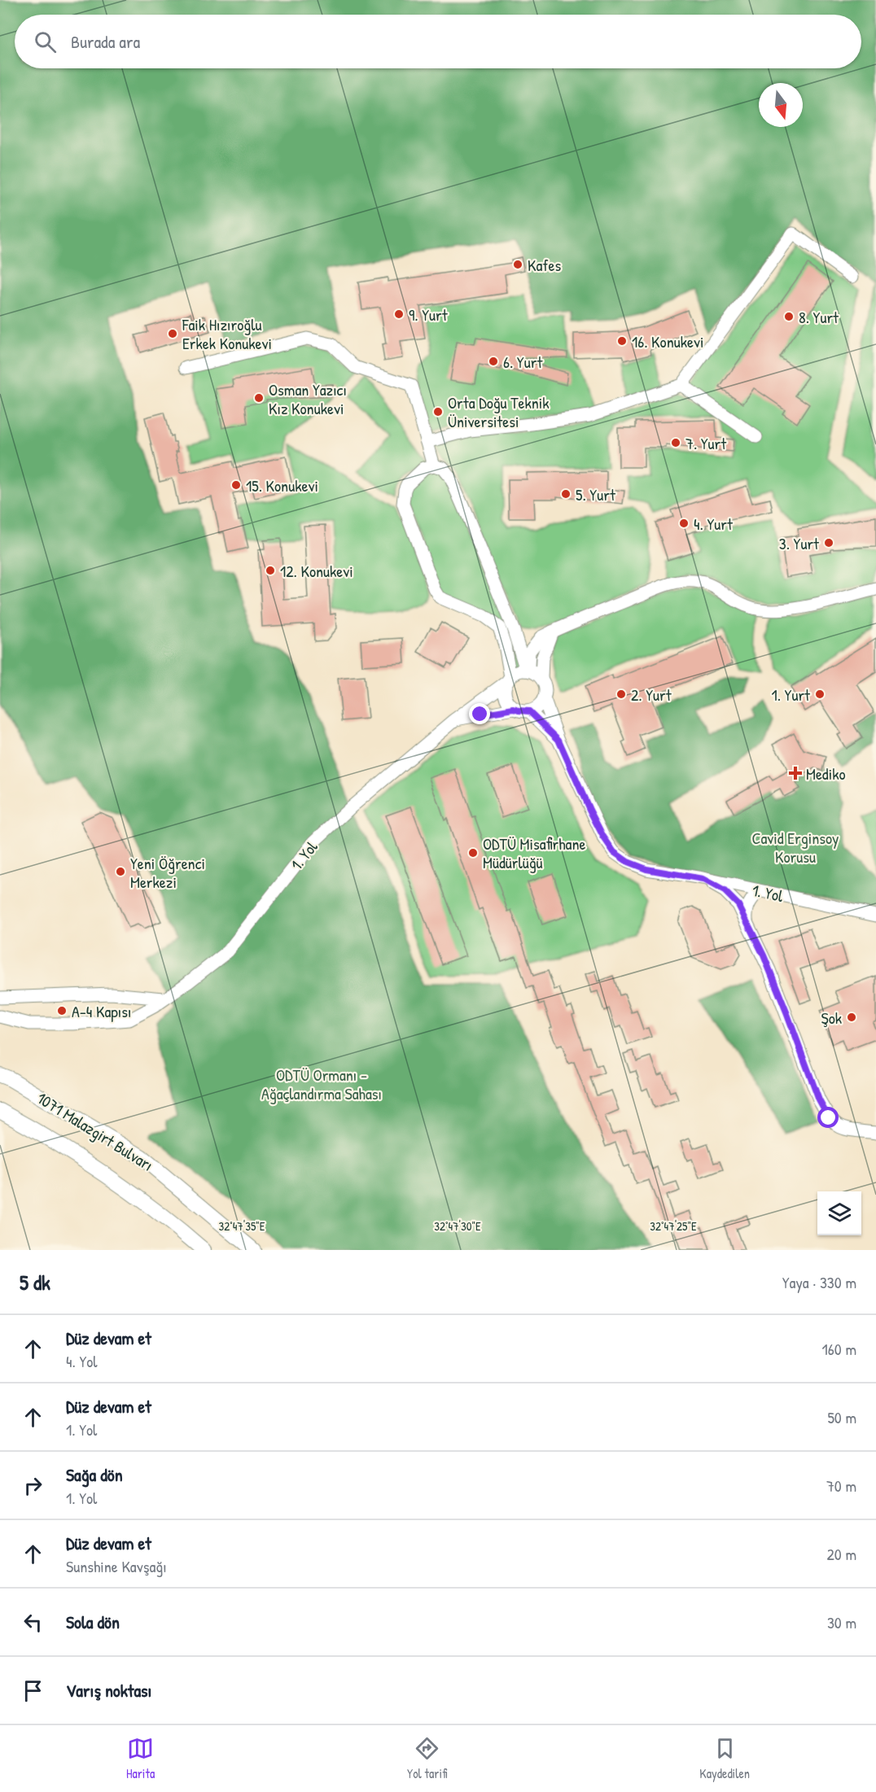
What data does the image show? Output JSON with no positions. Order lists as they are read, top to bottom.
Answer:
{
  "streets": {
    "main road": ["1071 Malazgirt Bulvarı"],
    "street": ["1. Yol"]
  },
  "parks": ["Cavid Erginsoy Korusu", "ODTÜ Ormanı - Ağaçlandırma Sahası"],
  "places": {
    "other": [
      "Kafes",
      "9. Yurt",
      "8. Yurt",
      "Faik Hızıroğlu Erkek Konukevi",
      "16. Konukevi",
      "6. Yurt",
      "Osman Yazıcı Kız Konukevi",
      "Orta Doğu Teknik Üniversitesi",
      "7. Yurt",
      "15. Konukevi",
      "5. Yurt",
      "4. Yurt",
      "3. Yurt",
      "12. Konukevi",
      "2. Yurt",
      "1. Yurt",
      "ODTÜ Misafirhane Müdürlüğü",
      "Yeni Öğrenci Merkezi",
      "A-4 Kapısı",
      "Şok"
    ],
    "health": ["Mediko"]
  },
  "north": "bottom",
  "page": {
    "search": "Burada ara",
    "heading": ["5 dk", "Yaya · 330 m"],
    "list": [
      ["Düz devam et", "4. Yol", "160 m"],
      ["Düz devam et", "1. Yol", "50 m"],
      ["Sağa dön", "1. Yol", "70 m"],
      ["Düz devam et", "Sunshine Kavşağı", "20 m"],
      ["Sola dön", "30 m"],
      "Varış noktası"
    ],
    "nav": ["Harita", "Yol tarifi", "Kaydedilen"]
  },
  "coordinates": ["32°47'35\"E", "32°47'30\"E", "32°47'25\"E"]
}
